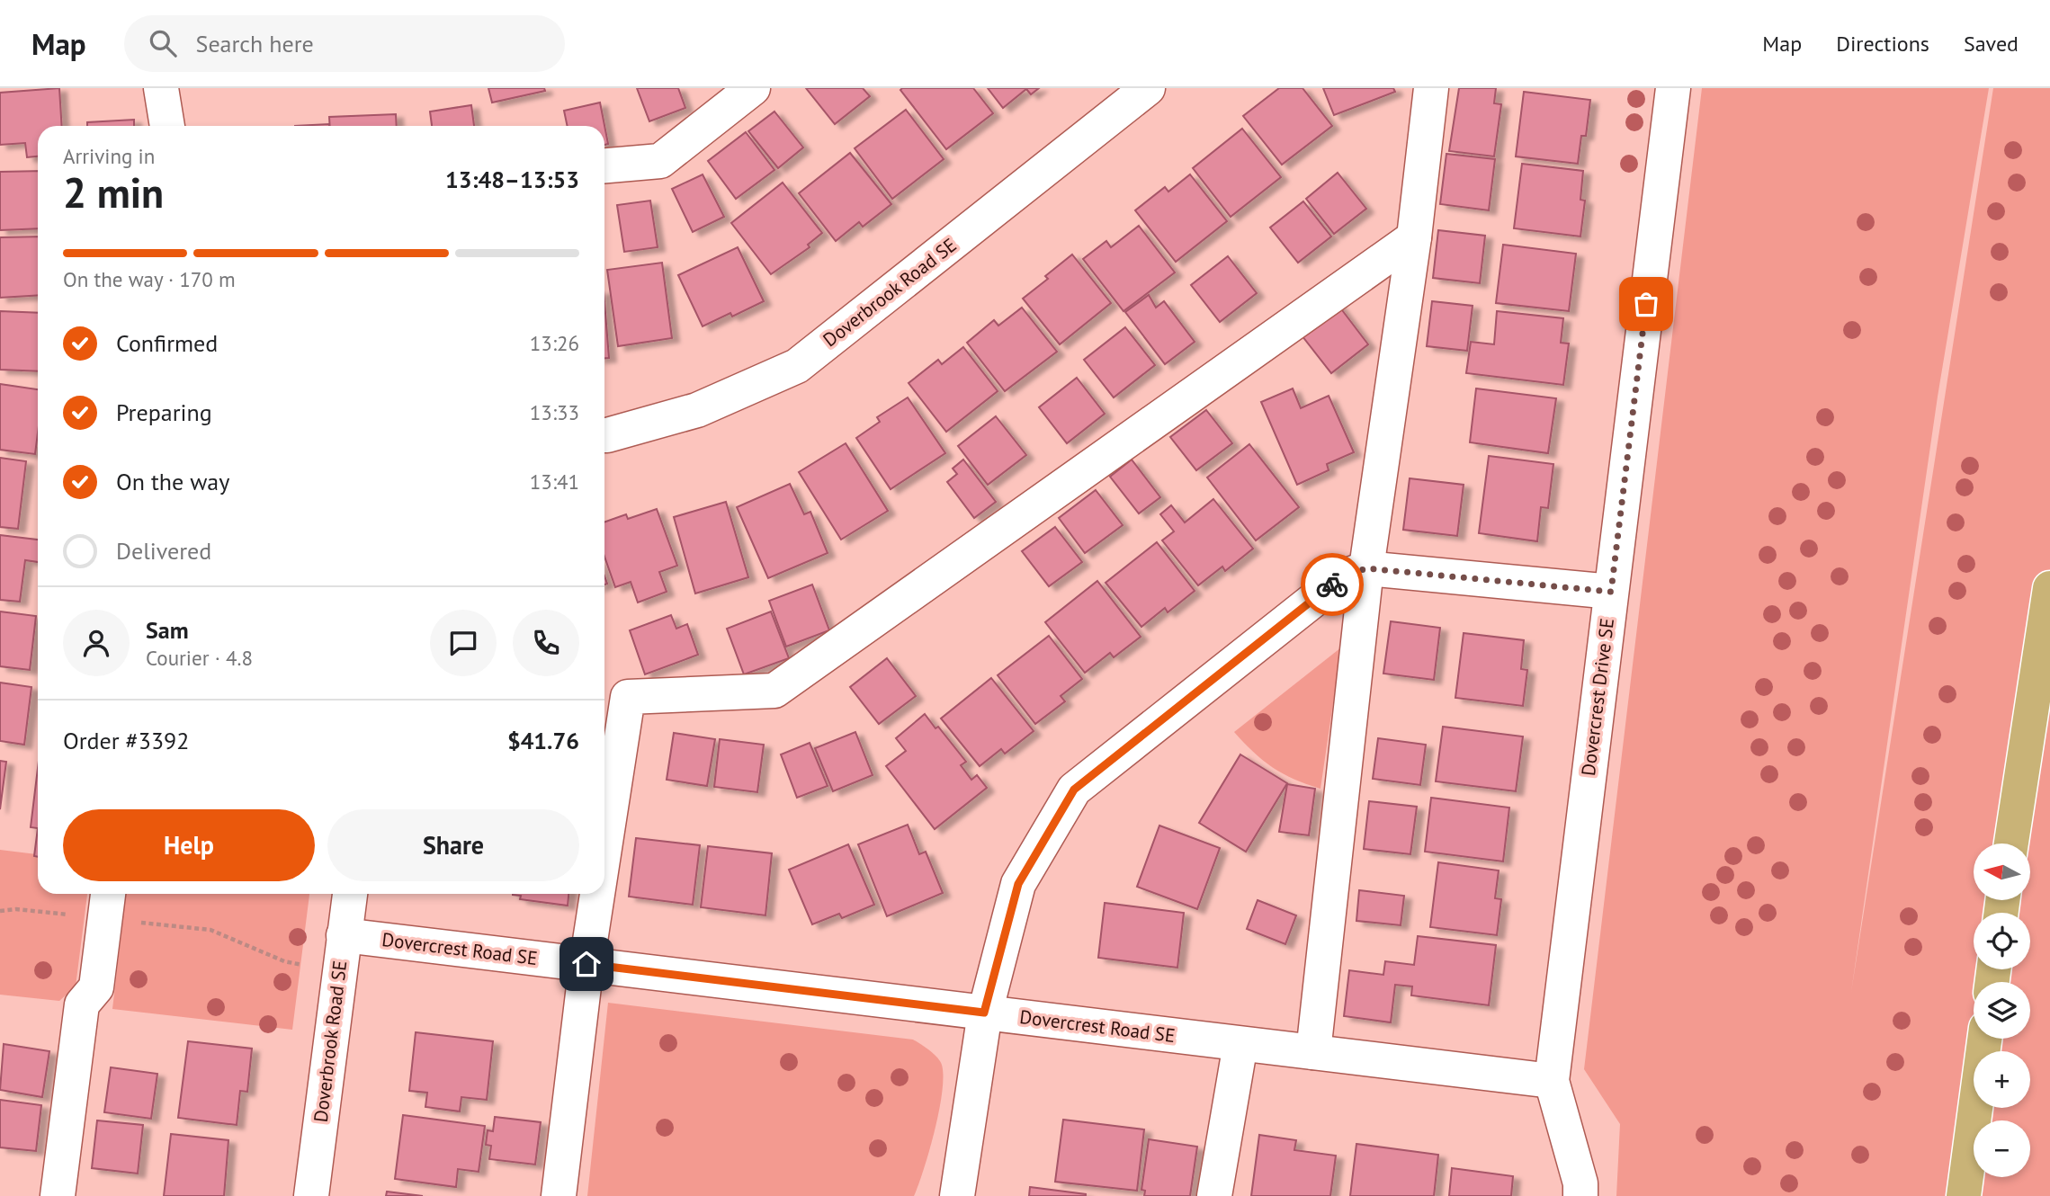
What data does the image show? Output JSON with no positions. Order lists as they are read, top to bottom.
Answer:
{
  "streets": {
    "street": ["Doverbrook Road SE", "Dovercrest Drive SE", "Dovercrest Road SE"]
  },
  "crossings": [
    ["Doverbrook Road SE", "Dovercrest Road SE"],
    ["Dovercrest Drive SE", "Dovercrest Road SE"]
  ],
  "north": "left",
  "page": {
    "header": "Map",
    "search": "Search here",
    "nav": ["Map", "Directions", "Saved"],
    "heading": ["2 min", "Arriving in", "13:48–13:53"],
    "panel": [
      "Sam",
      "Courier · 4.8",
      "Order #3392",
      "$41.76"
    ],
    "bar": "On the way · 170 m",
    "list": [
      ["Confirmed", "13:26"],
      ["Preparing", "13:33"],
      ["On the way", "13:41"],
      "Delivered"
    ],
    "buttons": ["Help", "Share"],
    "map_buttons": ["+", "−"]
  }
}
